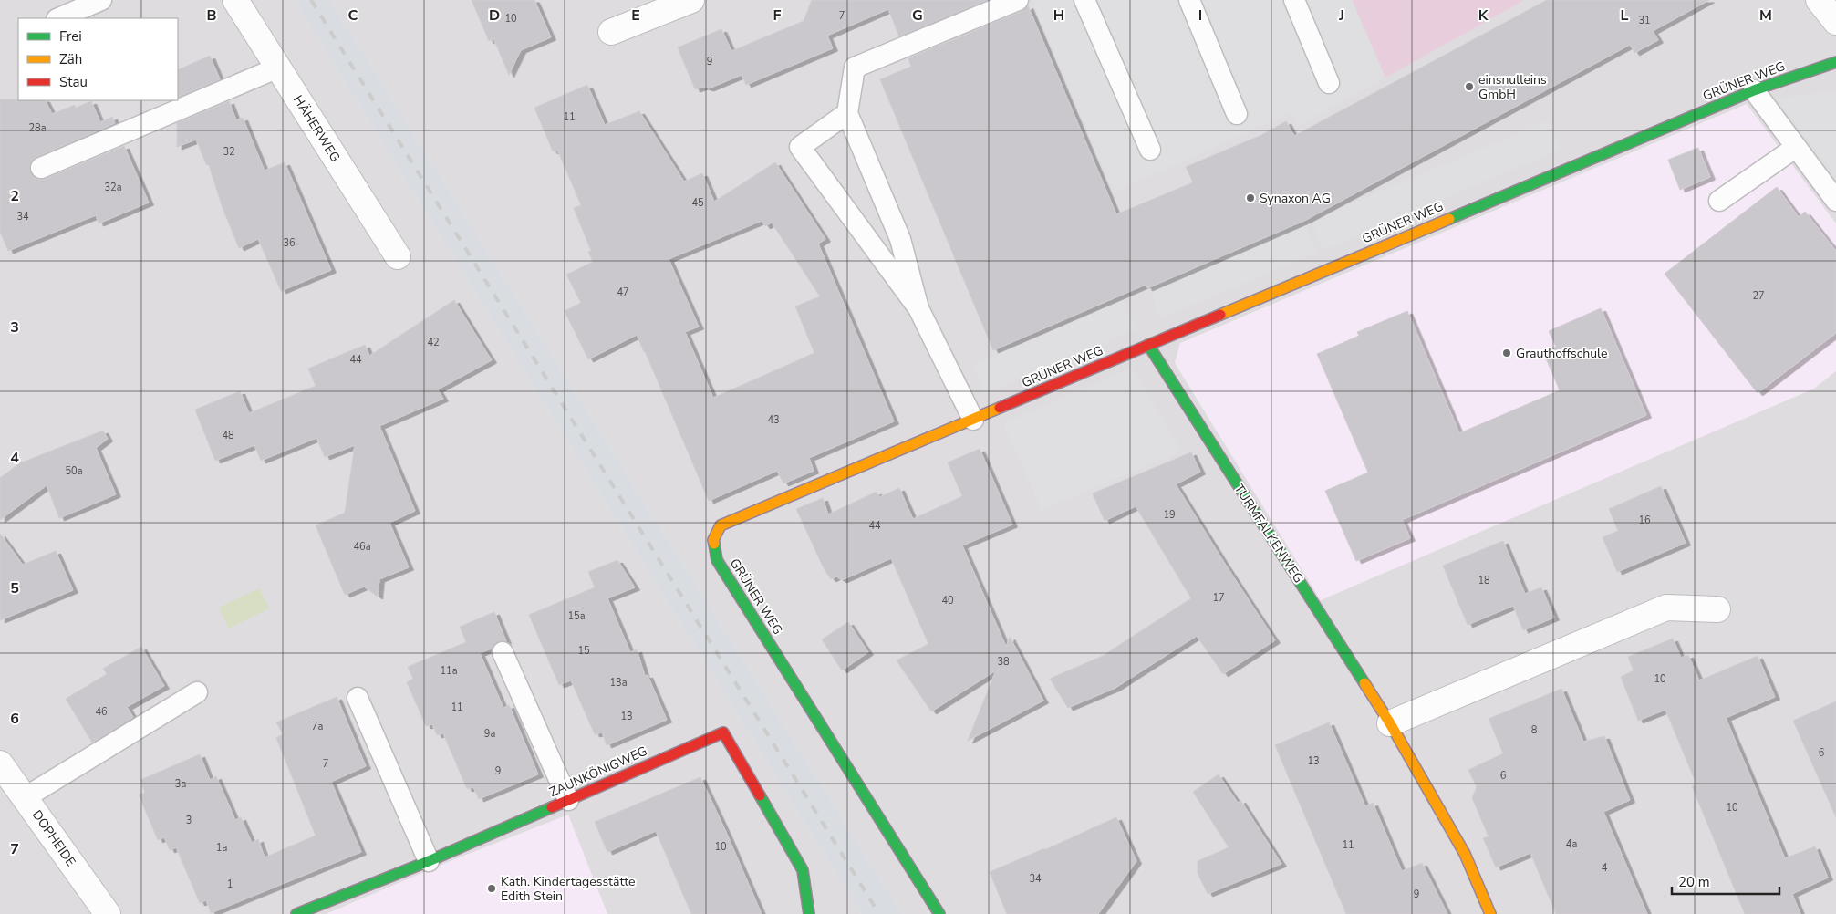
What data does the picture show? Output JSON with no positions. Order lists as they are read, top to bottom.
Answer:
{
  "streets": {
    "street": [
      "GRÜNER WEG",
      "HÄHERWEG",
      "TURMFALKENWEG",
      "ZAUNKÖNIGWEG",
      "DOPHEIDE"
    ]
  },
  "crossings": [
    ["GRÜNER WEG", "TURMFALKENWEG"]
  ],
  "places": [
    "einsnulleins GmbH",
    "Synaxon AG",
    "Grauthoffschule",
    "Kath. Kindertagesstätte Edith Stein"
  ],
  "house_numbers": [
    "7",
    "10",
    "31",
    "9",
    "11",
    "28a",
    "32",
    "32a",
    "45",
    "34",
    "36",
    "47",
    "27",
    "42",
    "44",
    "43",
    "48",
    "50a",
    "19",
    "16",
    "44",
    "46a",
    "18",
    "17",
    "40",
    "15a",
    "15",
    "38",
    "11a",
    "10",
    "13a",
    "11",
    "46",
    "13",
    "7a",
    "8",
    "9a",
    "6",
    "13",
    "7",
    "9",
    "6",
    "3a",
    "10",
    "3",
    "4a",
    "11",
    "10",
    "1a",
    "4",
    "34",
    "1",
    "9"
  ],
  "legend": ["Frei", "Zäh", "Stau"],
  "scale_bar": "20 m",
  "grid": {
    "columns": [
      "B",
      "C",
      "D",
      "E",
      "F",
      "G",
      "H",
      "I",
      "J",
      "K",
      "L",
      "M"
    ],
    "rows": [
      "2",
      "3",
      "4",
      "5",
      "6",
      "7"
    ]
  }
}
